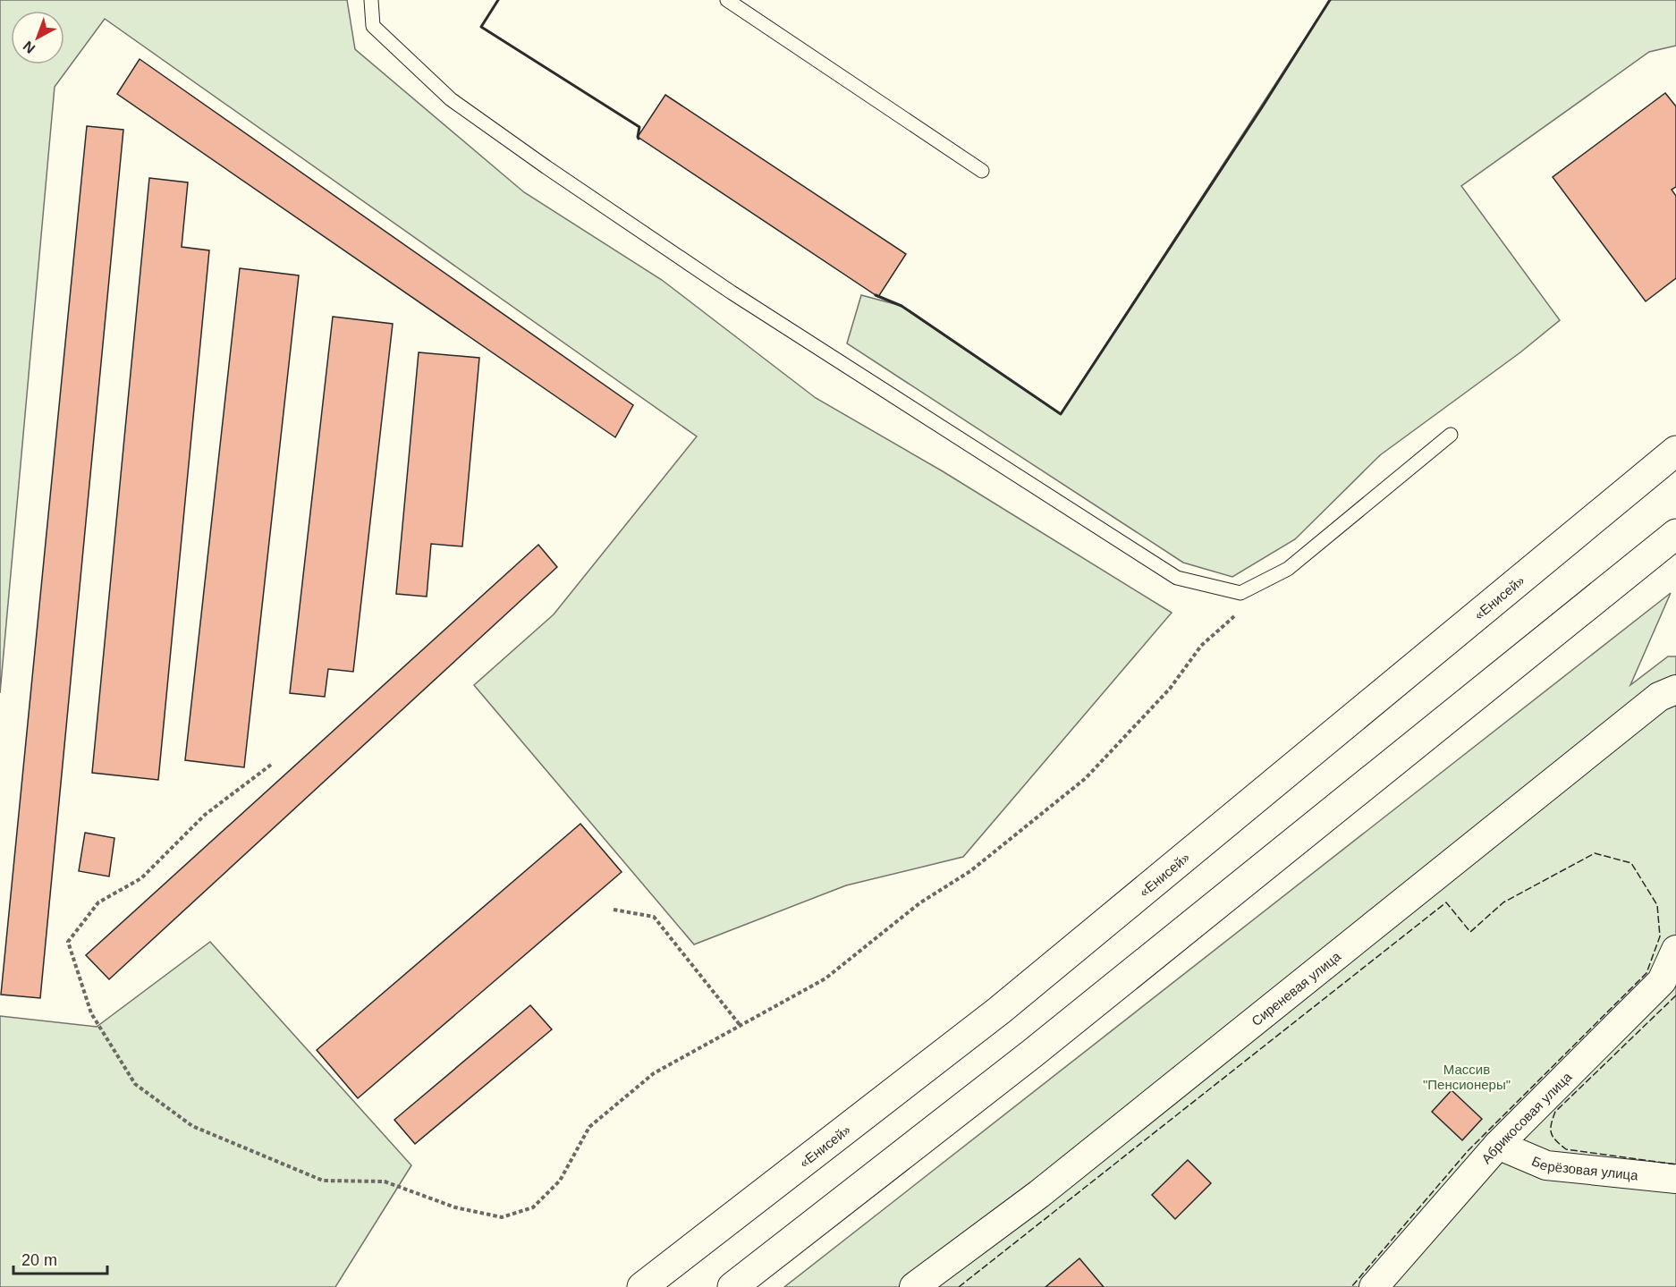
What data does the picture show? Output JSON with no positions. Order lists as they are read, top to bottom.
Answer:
{
  "streets": {
    "highway": ["«Енисей»"],
    "street": ["Сиреневая улица", "Абрикосовая улица", "Берёзовая улица"]
  },
  "crossings": [
    ["Абрикосовая улица", "Берёзовая улица"]
  ],
  "parks": ["Массив \"Пенсионеры\""],
  "scale_bar": "20 m",
  "north": "bottom left"
}
